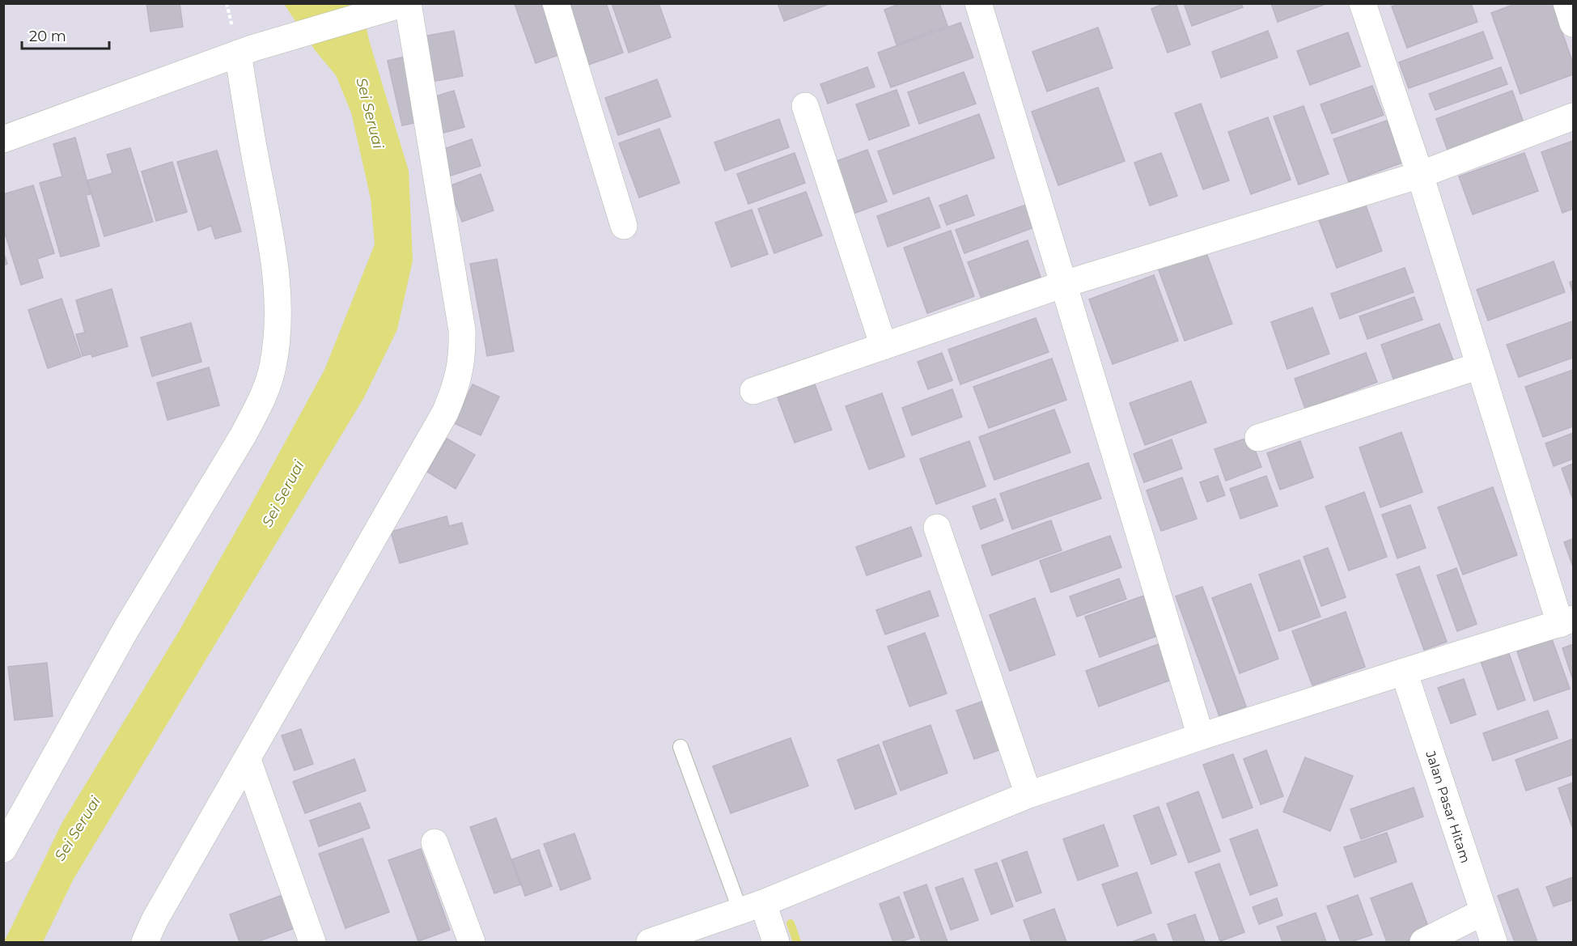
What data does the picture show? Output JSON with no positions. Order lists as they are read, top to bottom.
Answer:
{
  "streets": {
    "street": ["Jalan Pasar Hitam"]
  },
  "water": ["Sei Seruai"],
  "scale_bar": "20 m"
}
